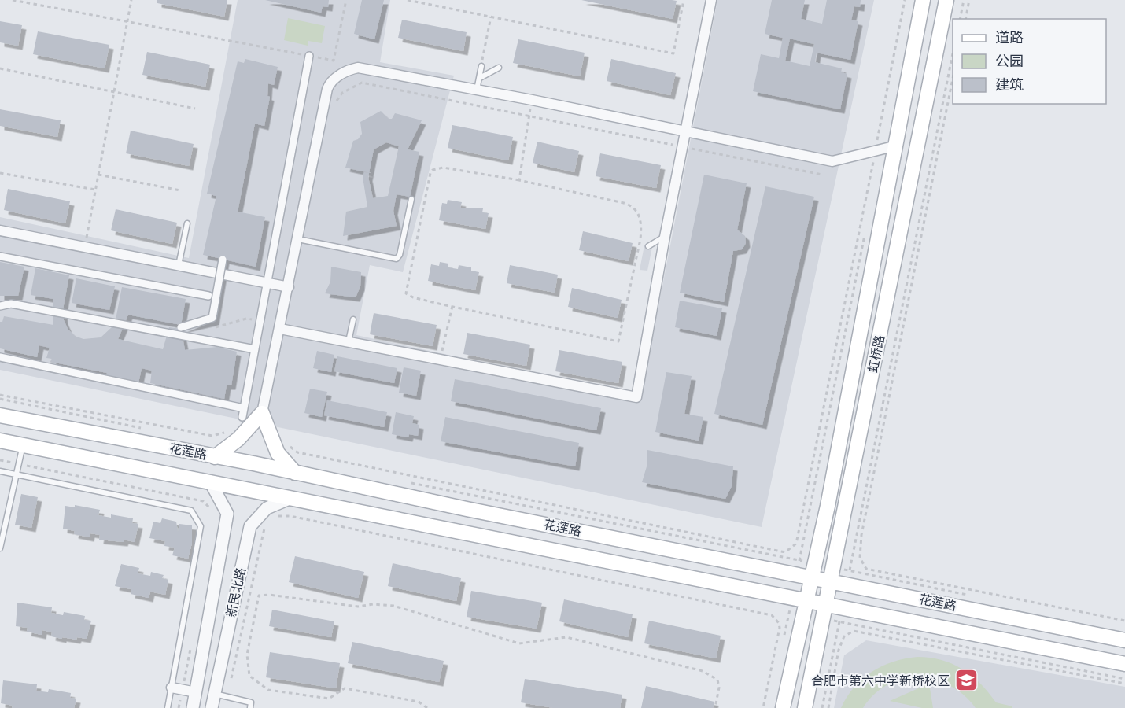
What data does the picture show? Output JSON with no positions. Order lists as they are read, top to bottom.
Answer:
{
  "streets": {
    "main road": ["虹桥路", "花莲路"],
    "street": ["新民北路"]
  },
  "crossings": [
    ["虹桥路", "花莲路"],
    ["花莲路", "新民北路"]
  ],
  "places": {
    "school or university": ["合肥市第六中学新桥校区"]
  },
  "legend": ["道路", "公园", "建筑"]
}
